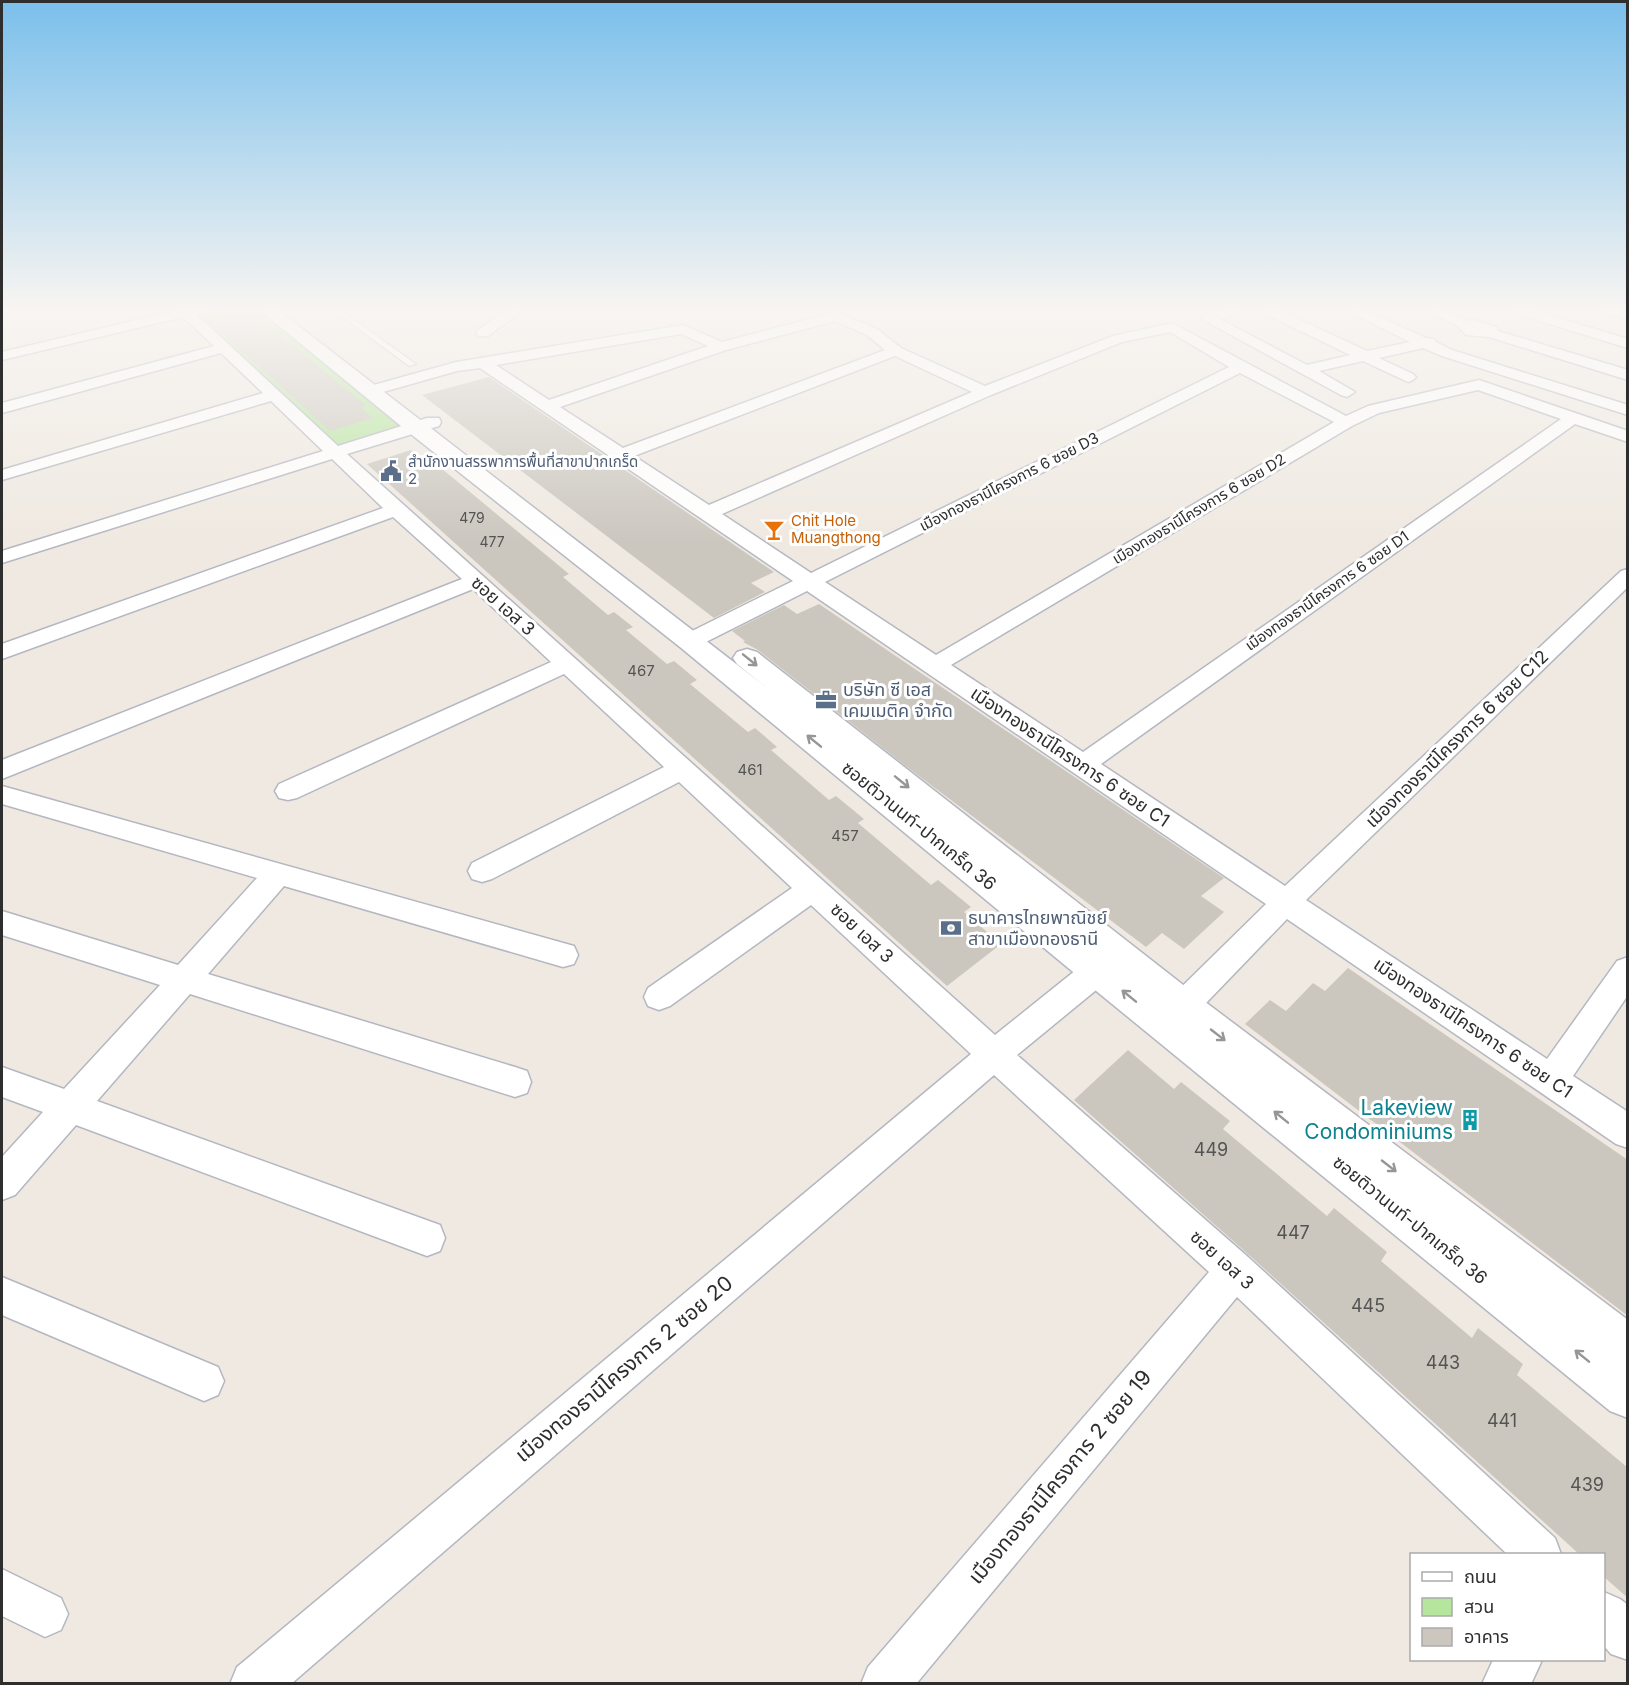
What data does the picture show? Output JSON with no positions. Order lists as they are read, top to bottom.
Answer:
{
  "streets": {
    "street": [
      "เมืองทองธานีโครงการ 6 ซอย D3",
      "เมืองทองธานีโครงการ 6 ซอย D2",
      "เมืองทองธานีโครงการ 6 ซอย D1",
      "ซอย เอส 3",
      "เมืองทองธานีโครงการ 6 ซอย C12",
      "เมืองทองธานีโครงการ 6 ซอย C1",
      "ซอยติวานนท์-ปากเกร็ด 36",
      "เมืองทองธานีโครงการ 2 ซอย 20",
      "เมืองทองธานีโครงการ 2 ซอย 19"
    ]
  },
  "crossings": [
    ["เมืองทองธานีโครงการ 6 ซอย D3", "เมืองทองธานีโครงการ 6 ซอย C1"],
    ["เมืองทองธานีโครงการ 6 ซอย D3", "ซอยติวานนท์-ปากเกร็ด 36"],
    ["เมืองทองธานีโครงการ 6 ซอย D2", "เมืองทองธานีโครงการ 6 ซอย D1"],
    ["เมืองทองธานีโครงการ 6 ซอย D2", "เมืองทองธานีโครงการ 6 ซอย C1"],
    ["เมืองทองธานีโครงการ 6 ซอย D1", "เมืองทองธานีโครงการ 6 ซอย C1"],
    ["ซอย เอส 3", "เมืองทองธานีโครงการ 2 ซอย 20"],
    ["ซอย เอส 3", "เมืองทองธานีโครงการ 2 ซอย 19"],
    ["เมืองทองธานีโครงการ 6 ซอย C12", "เมืองทองธานีโครงการ 6 ซอย C1"],
    ["เมืองทองธานีโครงการ 6 ซอย C12", "ซอยติวานนท์-ปากเกร็ด 36"],
    ["ซอยติวานนท์-ปากเกร็ด 36", "เมืองทองธานีโครงการ 2 ซอย 20"]
  ],
  "places": {
    "public building": ["สำนักงานสรรพาการพื้นที่สาขาปากเกร็ด 2"],
    "bar": ["Chit Hole Muangthong"],
    "office": ["บริษัท ซี เอส เคมเมติค จำกัด"],
    "bank": ["ธนาคารไทยพาณิชย์ สาขาเมืองทองธานี"],
    "building": ["Lakeview Condominiums"]
  },
  "house_numbers": [
    "479",
    "477",
    "467",
    "461",
    "457",
    "449",
    "447",
    "445",
    "443",
    "441",
    "439"
  ],
  "legend": ["ถนน", "สวน", "อาคาร"]
}
